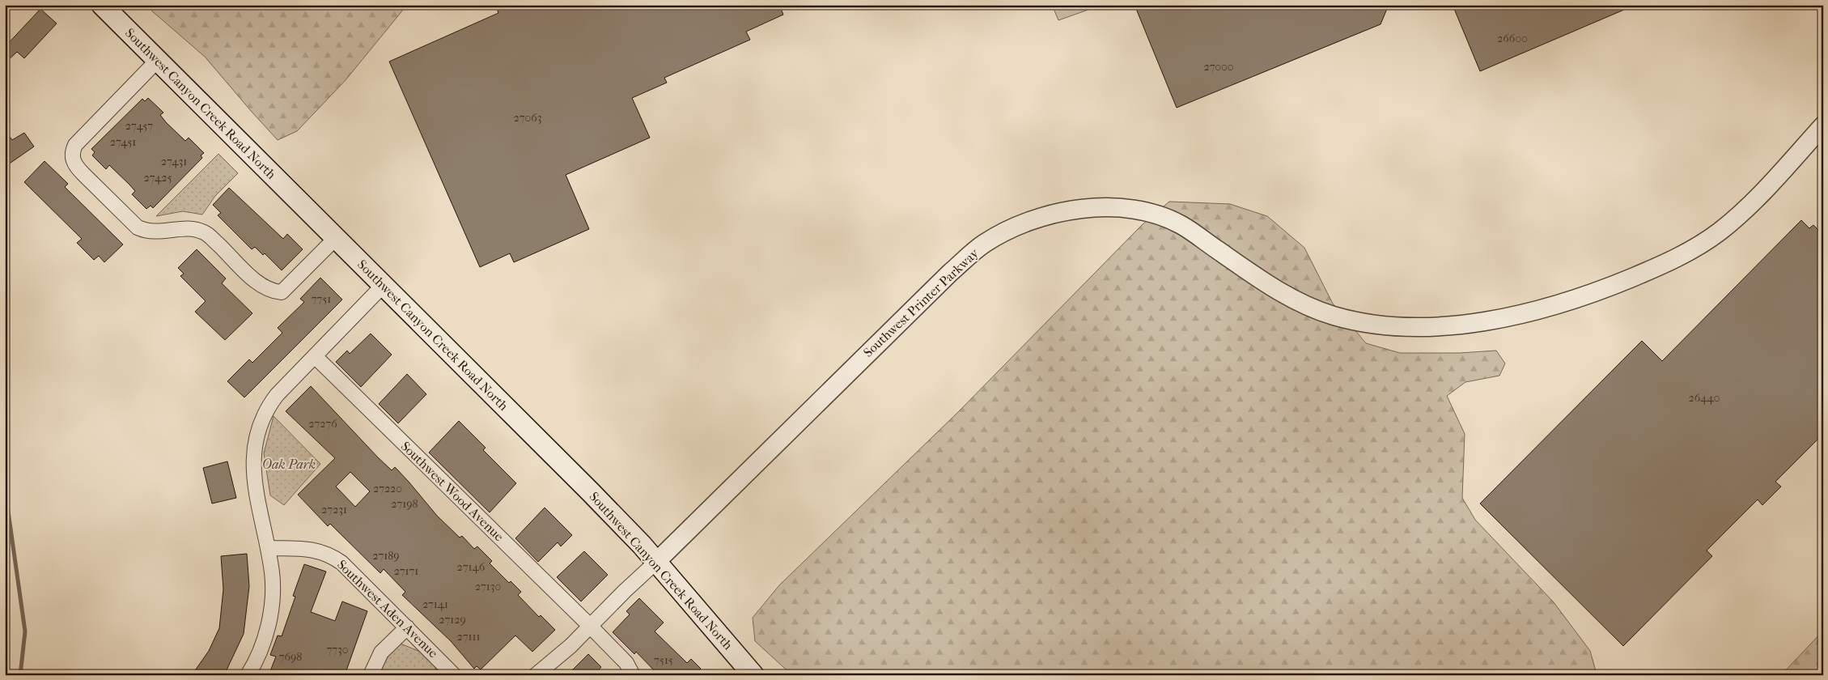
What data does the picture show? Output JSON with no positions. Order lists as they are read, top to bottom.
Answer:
{
  "streets": {
    "main road": ["Southwest Canyon Creek Road North"],
    "street": ["Southwest Printer Parkway", "Southwest Wood Avenue", "Southwest Aden Avenue"]
  },
  "crossings": [
    ["Southwest Canyon Creek Road North", "Southwest Printer Parkway"]
  ],
  "parks": ["Oak Park"],
  "house_numbers": [
    "26600",
    "27000",
    "27063",
    "27457",
    "27451",
    "27431",
    "27425",
    "7751",
    "26440",
    "27276",
    "27220",
    "27198",
    "27231",
    "27189",
    "27146",
    "27171",
    "27130",
    "27141",
    "27129",
    "27111",
    "7730",
    "7698",
    "7515"
  ]
}
